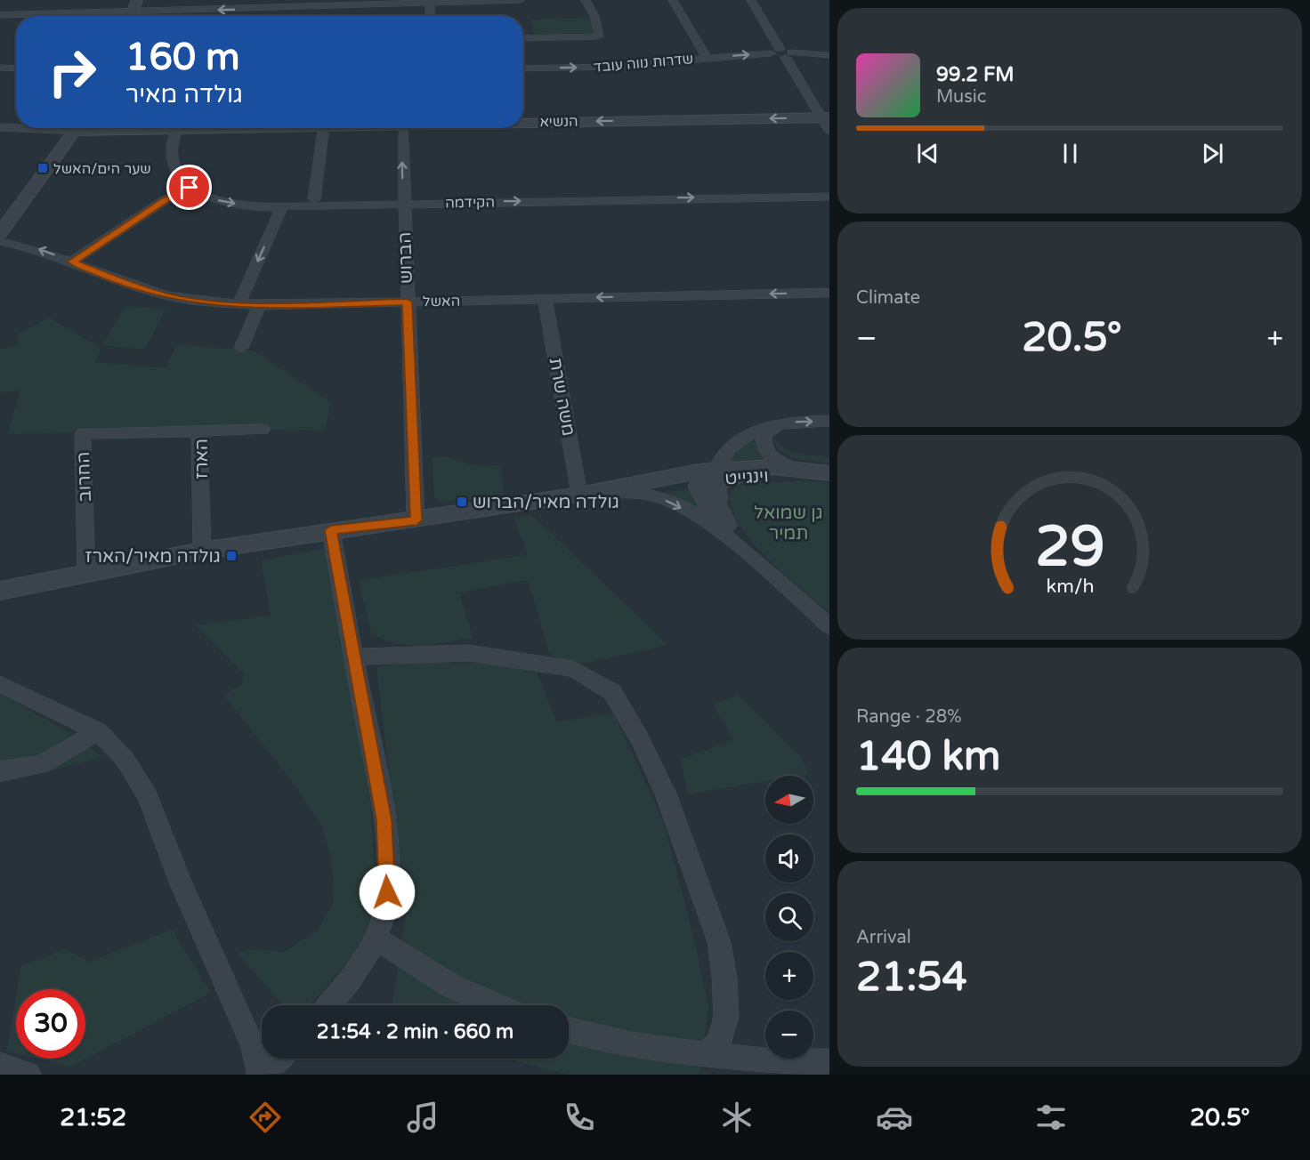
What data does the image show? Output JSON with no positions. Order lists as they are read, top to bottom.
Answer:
{
  "streets": {
    "street": [
      "שדרות נווה עובד",
      "הנשיא",
      "הקידמה",
      "הברוש",
      "האשל",
      "משה שרת",
      "הארז",
      "החרוב",
      "וינגייט"
    ]
  },
  "crossings": [
    ["הקידמה", "הברוש"],
    ["הברוש", "האשל"],
    ["האשל", "משה שרת"],
    ["הארז", "החרוב"]
  ],
  "one_way": [
    "שדרות נווה עובד",
    "הנשיא",
    "הקידמה",
    "האשל"
  ],
  "parks": ["גן שמואל תמיר"],
  "places": {
    "transit": ["שער הים/האשל", "גולדה מאיר/הברוש", "גולדה מאיר/הארז"]
  },
  "north": "left",
  "page": {
    "turn": ["160 m", "גולדה מאיר"],
    "song": ["99.2 FM", "Music"],
    "tile": [
      "Climate",
      ["Range · 28%", "140 km"],
      ["Arrival", "21:54"]
    ],
    "heat": ["−", "20.5°", "+"],
    "map_buttons": ["+", "−"],
    "limit": "30",
    "trip": "21:54 · 2 min · 660 m",
    "tabs": ["21:52", "20.5°"],
    "gauge": ["29", "km/h"]
  }
}
